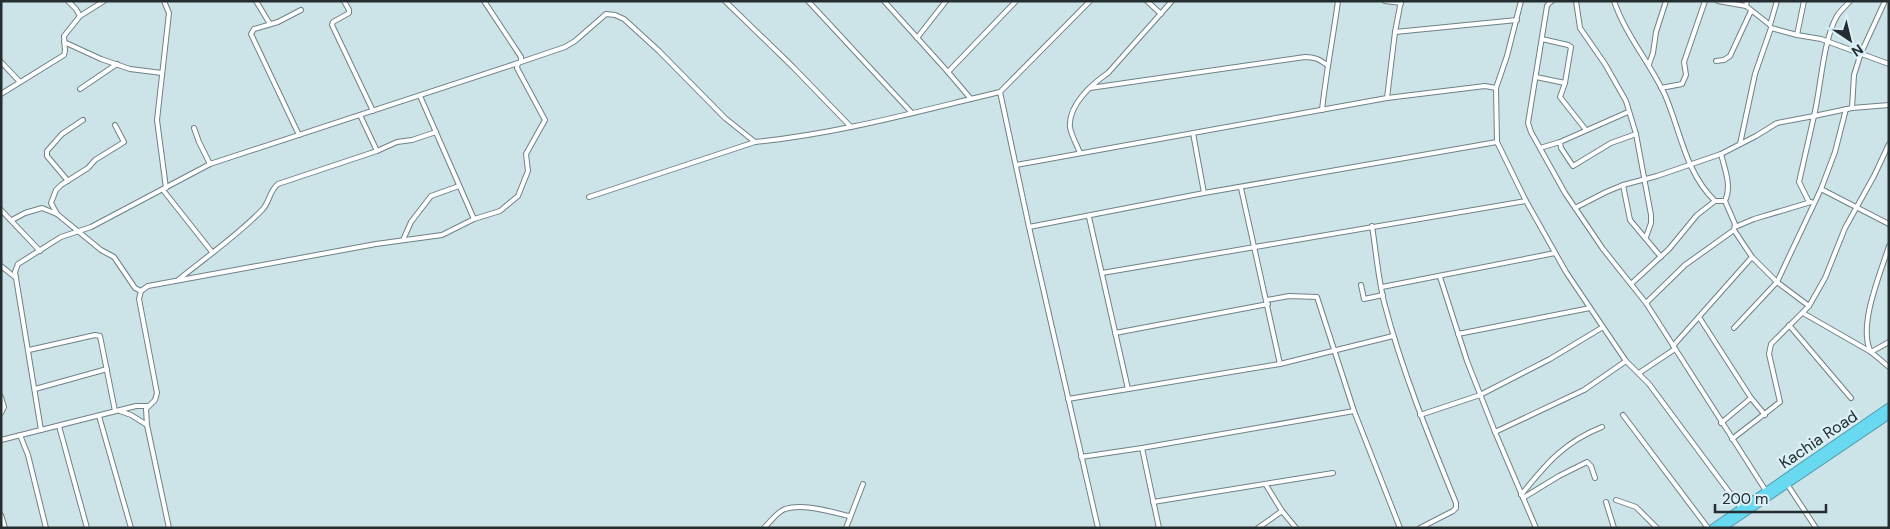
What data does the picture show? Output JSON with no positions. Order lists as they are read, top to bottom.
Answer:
{
  "streets": {
    "highway": ["Kachia Road"]
  },
  "scale_bar": "200 m",
  "north": "bottom right"
}
